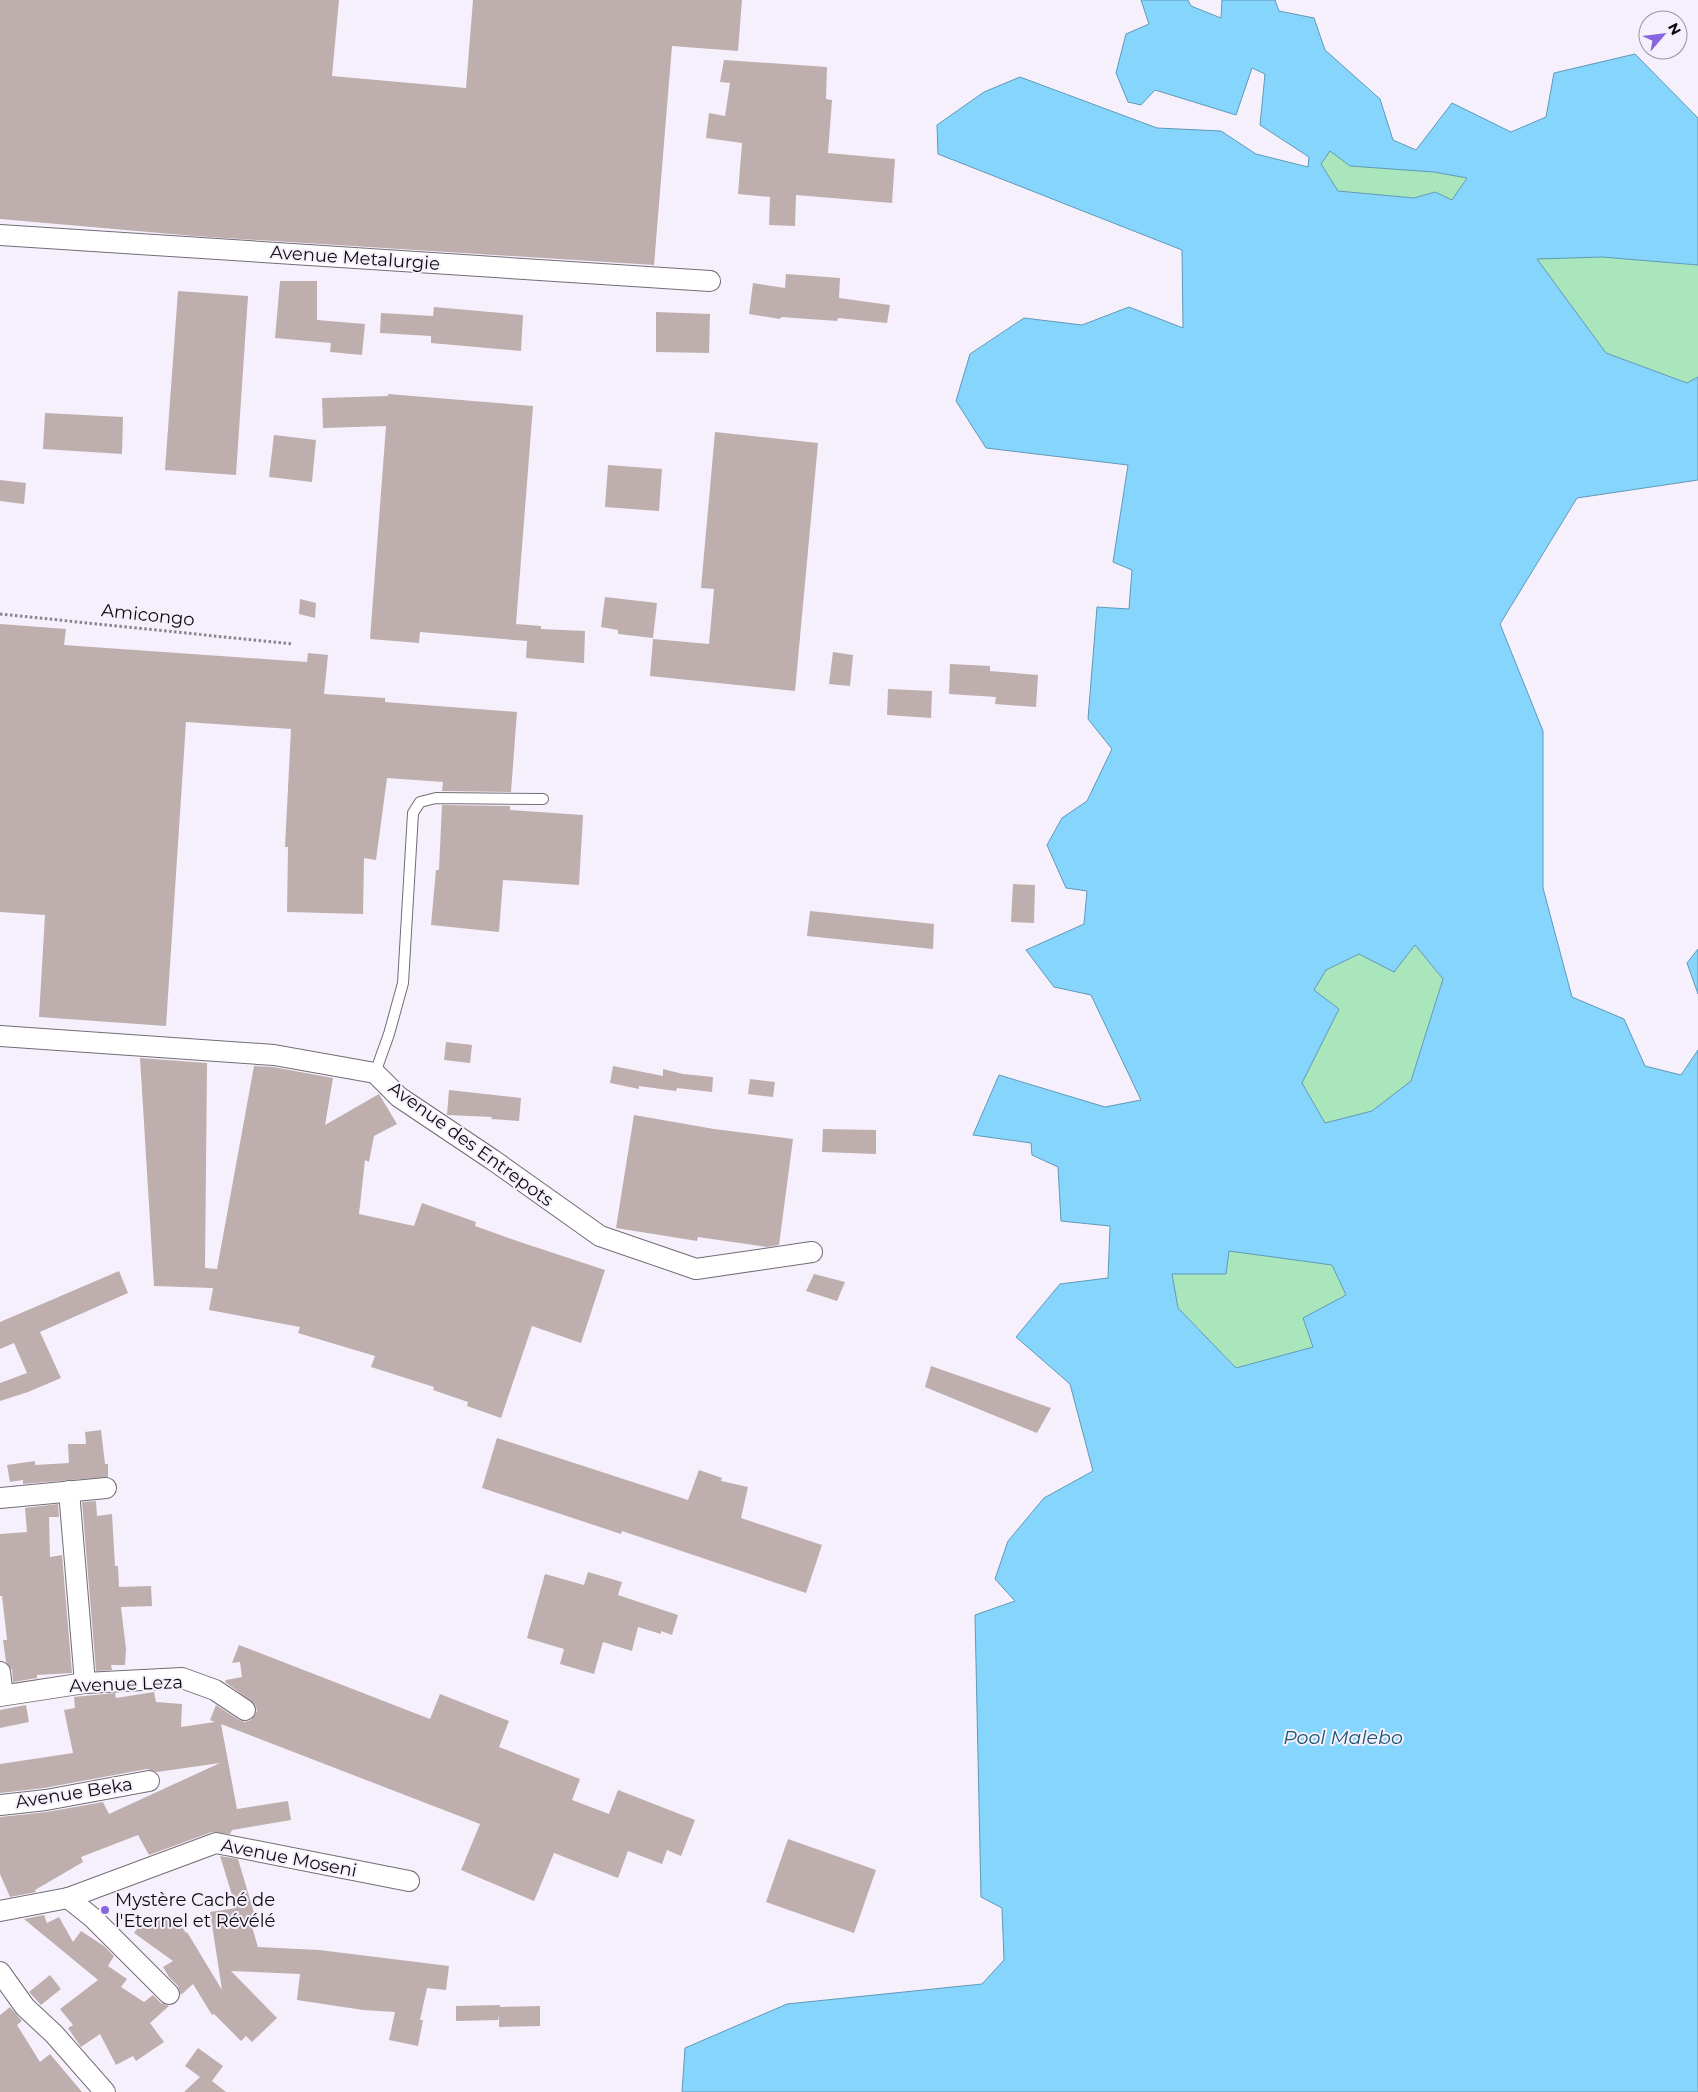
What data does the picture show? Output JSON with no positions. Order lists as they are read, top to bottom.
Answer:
{
  "streets": {
    "street": [
      "Avenue Metalurgie",
      "Avenue des Entrepots",
      "Avenue Leza",
      "Avenue Beka",
      "Avenue Moseni"
    ],
    "path": ["Amicongo"]
  },
  "water": ["Pool Malebo"],
  "places": ["Mystère Caché de l'Eternel et Révélé"],
  "north": "top right"
}
